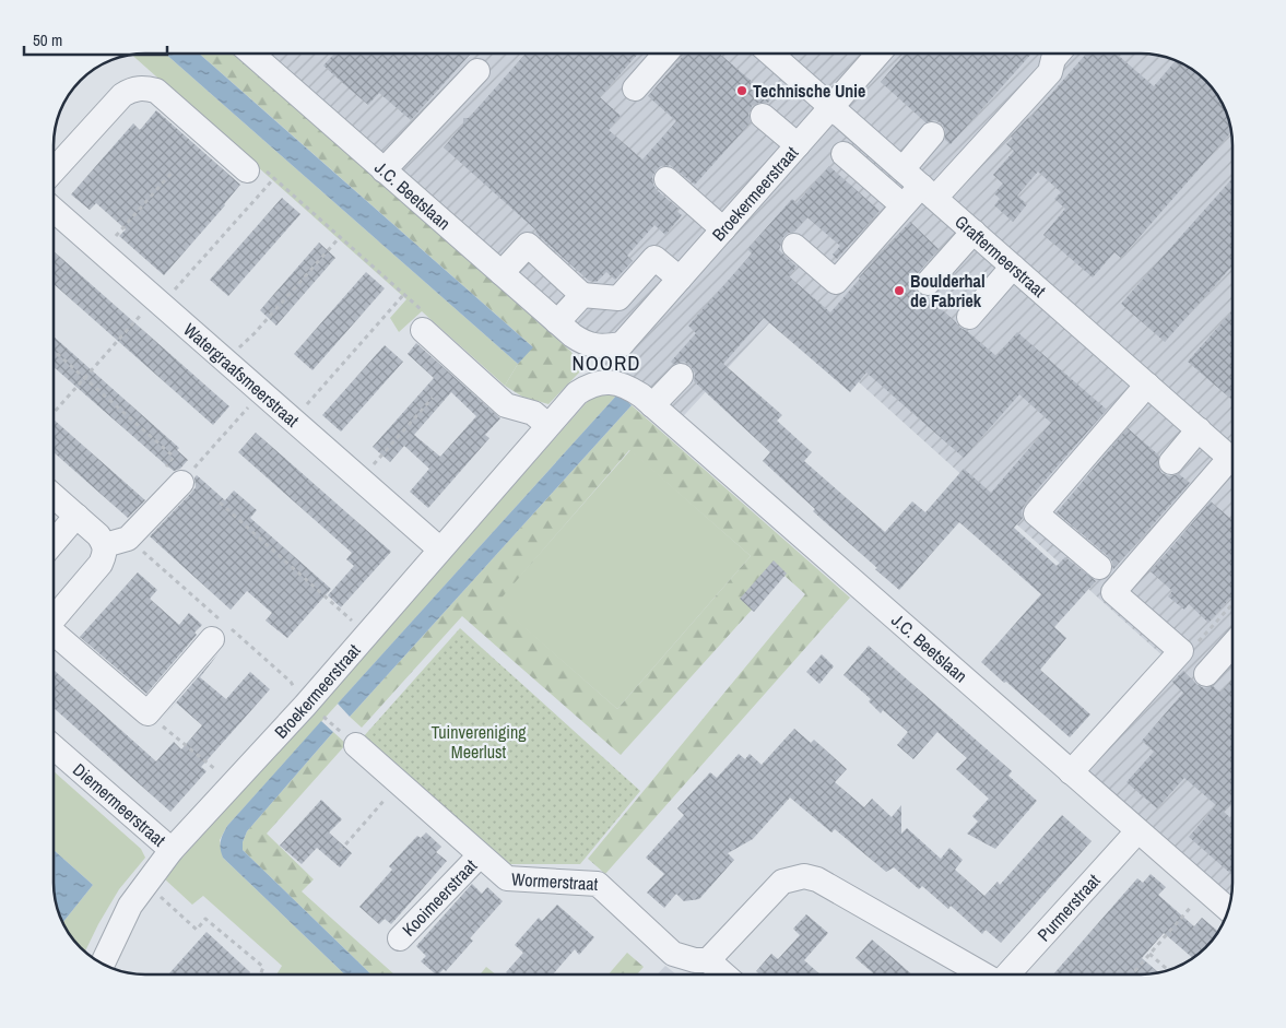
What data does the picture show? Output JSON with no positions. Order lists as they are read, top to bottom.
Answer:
{
  "streets": {
    "street": [
      "Broekermeerstraat",
      "J.C. Beetslaan",
      "Graftermeerstraat",
      "Watergraafsmeerstraat",
      "Diemermeerstraat",
      "Wormerstraat",
      "Kooimeerstraat",
      "Purmerstraat"
    ]
  },
  "crossings": [
    ["Broekermeerstraat", "Graftermeerstraat"],
    ["Broekermeerstraat", "Watergraafsmeerstraat"],
    ["Broekermeerstraat", "Diemermeerstraat"],
    ["J.C. Beetslaan", "Purmerstraat"],
    ["Wormerstraat", "Kooimeerstraat"]
  ],
  "districts": ["NOORD"],
  "parks": ["Tuinvereniging Meerlust"],
  "places": ["Technische Unie", "Boulderhal de Fabriek"],
  "scale_bar": "50 m"
}
